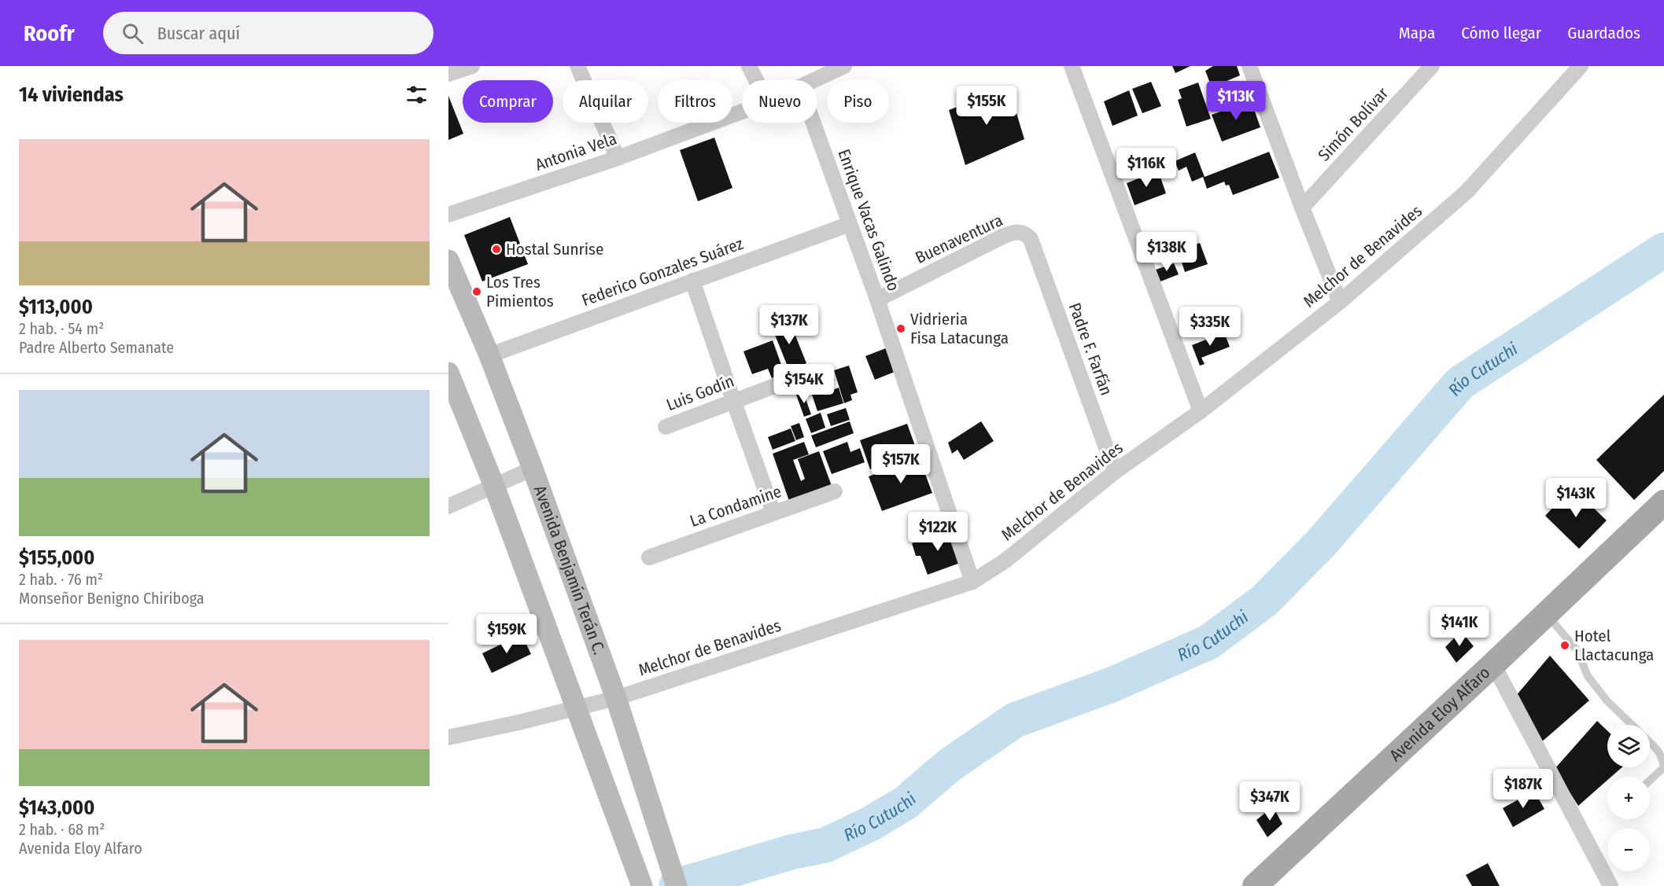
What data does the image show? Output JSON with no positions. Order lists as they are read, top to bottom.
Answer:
{
  "streets": {
    "main road": ["Avenida Benjamín Terán C.", "Avenida Eloy Alfaro"],
    "street": [
      "Simón Bolívar",
      "Antonia Vela",
      "Enrique Vacas Galindo",
      "Buenaventura",
      "Melchor de Benavides",
      "Federico Gonzales Suárez",
      "Padre F. Farfán",
      "Luis Godín",
      "La Condamine"
    ]
  },
  "crossings": [
    ["Enrique Vacas Galindo", "Buenaventura"],
    ["Enrique Vacas Galindo", "Melchor de Benavides"],
    ["Enrique Vacas Galindo", "Federico Gonzales Suárez"],
    ["Buenaventura", "Padre F. Farfán"],
    ["Melchor de Benavides", "Padre F. Farfán"],
    ["Melchor de Benavides", "Avenida Benjamín Terán C."],
    ["Federico Gonzales Suárez", "Avenida Benjamín Terán C."]
  ],
  "water": ["Río Cutuchi"],
  "places": [
    "Hostal Sunrise",
    "Los Tres Pimientos",
    "Vidrieria Fisa Latacunga",
    "Hotel Llactacunga"
  ],
  "page": {
    "header": "Roofr",
    "search": "Buscar aquí",
    "nav": ["Mapa", "Cómo llegar", "Guardados"],
    "heading": "14 viviendas",
    "chip": [
      "Comprar",
      "Alquilar",
      "Filtros",
      "Nuevo",
      "Piso"
    ],
    "price": [
      "$113K",
      "$155K",
      "$116K",
      "$138K",
      "$137K",
      "$335K",
      "$154K",
      "$157K",
      "$143K",
      "$122K",
      "$141K",
      "$159K",
      "$187K",
      "$347K"
    ],
    "list": [
      {
        "name": "$113,000",
        "note": "2 hab. · 54 m² · Padre Alberto Semanate"
      },
      {
        "name": "$155,000",
        "note": "2 hab. · 76 m² · Monseñor Benigno Chiriboga"
      },
      {
        "name": "$143,000",
        "note": "2 hab. · 68 m² · Avenida Eloy Alfaro"
      }
    ],
    "map_buttons": ["+", "−"]
  }
}
